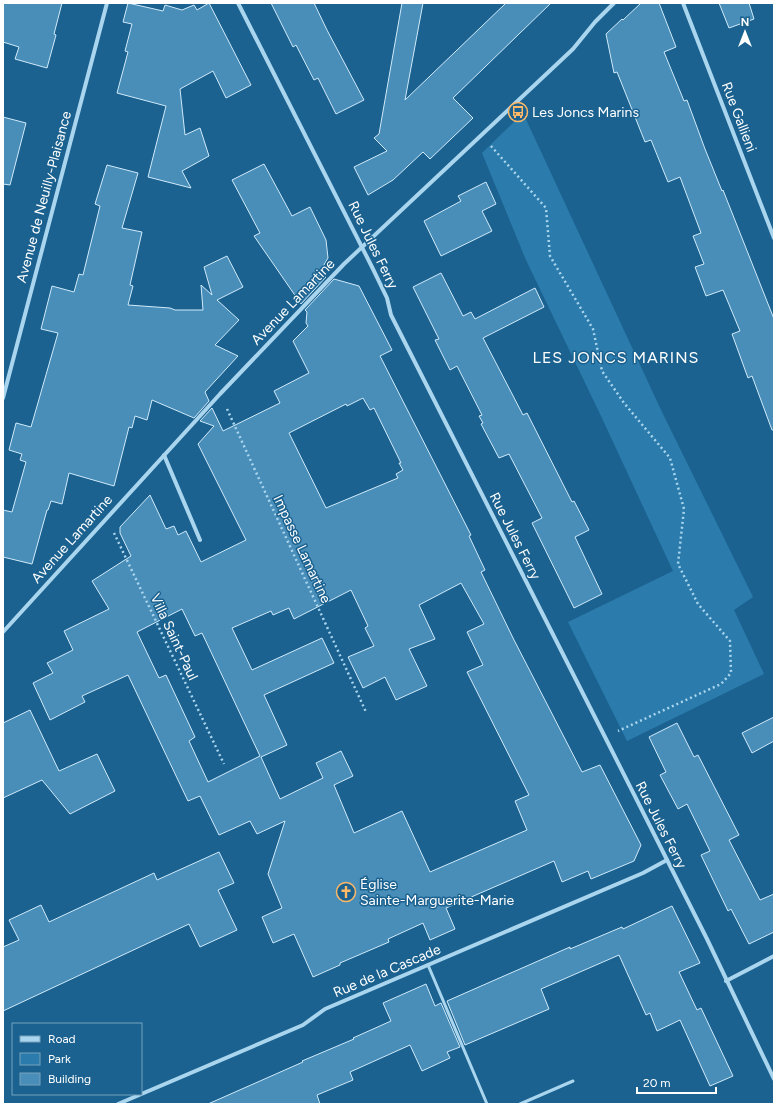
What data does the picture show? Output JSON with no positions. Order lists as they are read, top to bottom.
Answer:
{
  "streets": {
    "street": [
      "Rue Gallieni",
      "Avenue de Neuilly-Plaisance",
      "Rue Jules Ferry",
      "Avenue Lamartine",
      "Rue de la Cascade"
    ],
    "path": ["Impasse Lamartine", "Villa Saint-Paul"]
  },
  "crossings": [
    ["Rue Jules Ferry", "Avenue Lamartine"],
    ["Rue Jules Ferry", "Rue de la Cascade"],
    ["Avenue Lamartine", "Impasse Lamartine"],
    ["Avenue Lamartine", "Villa Saint-Paul"]
  ],
  "districts": ["LES JONCS MARINS"],
  "places": {
    "bus stop": ["Les Joncs Marins"],
    "church": ["Église Sainte-Marguerite-Marie"]
  },
  "legend": ["Road", "Park", "Building"],
  "scale_bar": "20 m",
  "north": "top"
}
